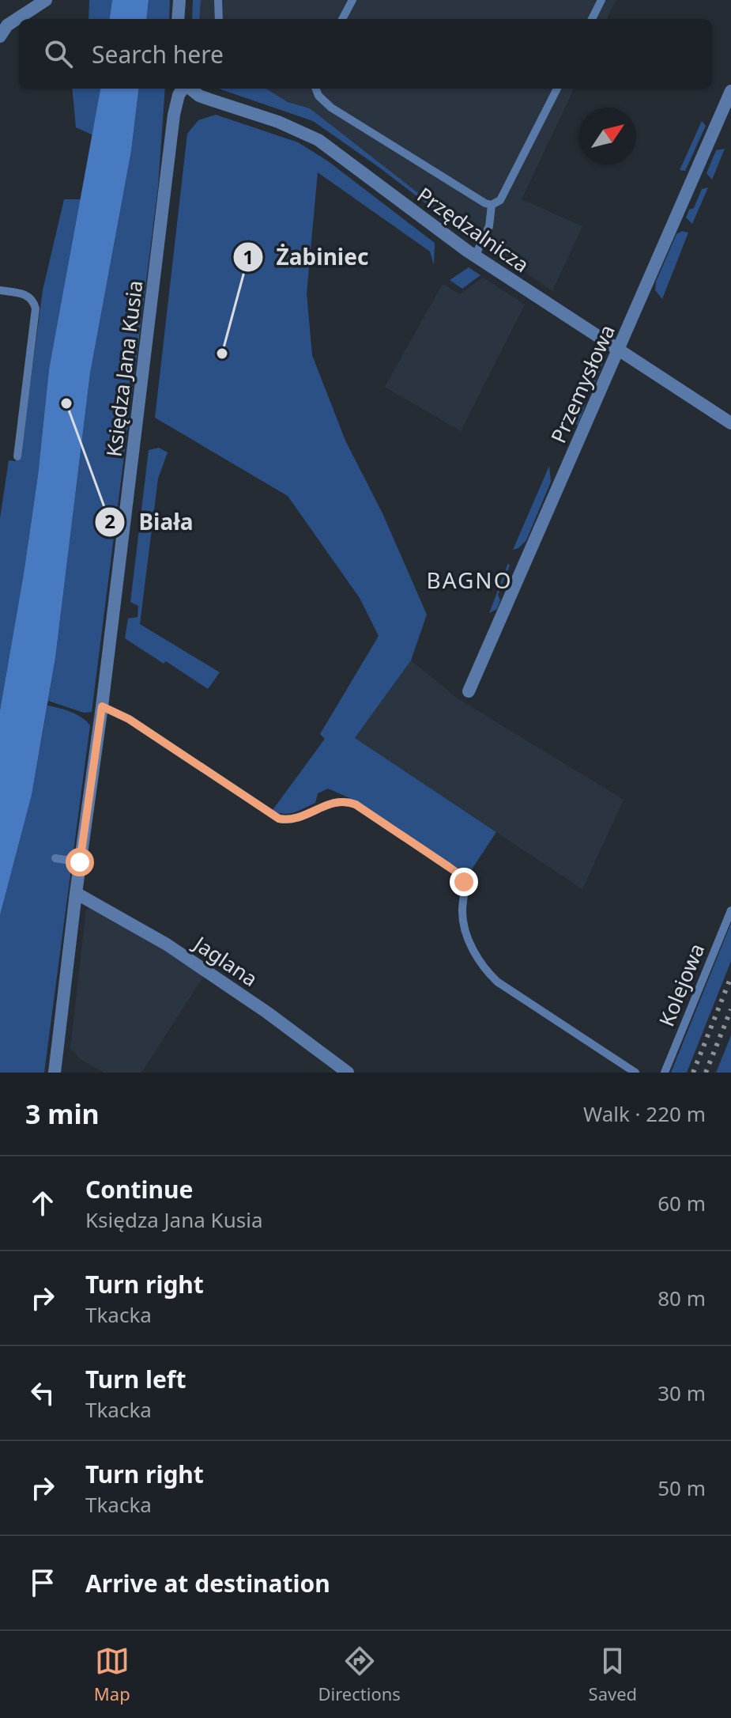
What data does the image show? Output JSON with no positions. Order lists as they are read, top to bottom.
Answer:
{
  "streets": {
    "street": [
      "Przędzalnicza",
      "Księdza Jana Kusia",
      "Przemysłowa",
      "Jaglana"
    ],
    "lane": ["Kolejowa"]
  },
  "crossings": [
    ["Przędzalnicza", "Przemysłowa"],
    ["Księdza Jana Kusia", "Jaglana"]
  ],
  "districts": ["BAGNO"],
  "places": ["Żabiniec", "Biała"],
  "north": "top right",
  "page": {
    "search": "Search here",
    "heading": ["3 min", "Walk · 220 m"],
    "list": [
      ["Continue", "Księdza Jana Kusia", "60 m"],
      ["Turn right", "Tkacka", "80 m"],
      ["Turn left", "Tkacka", "30 m"],
      ["Turn right", "Tkacka", "50 m"],
      "Arrive at destination"
    ],
    "nav": ["Map", "Directions", "Saved"]
  }
}
